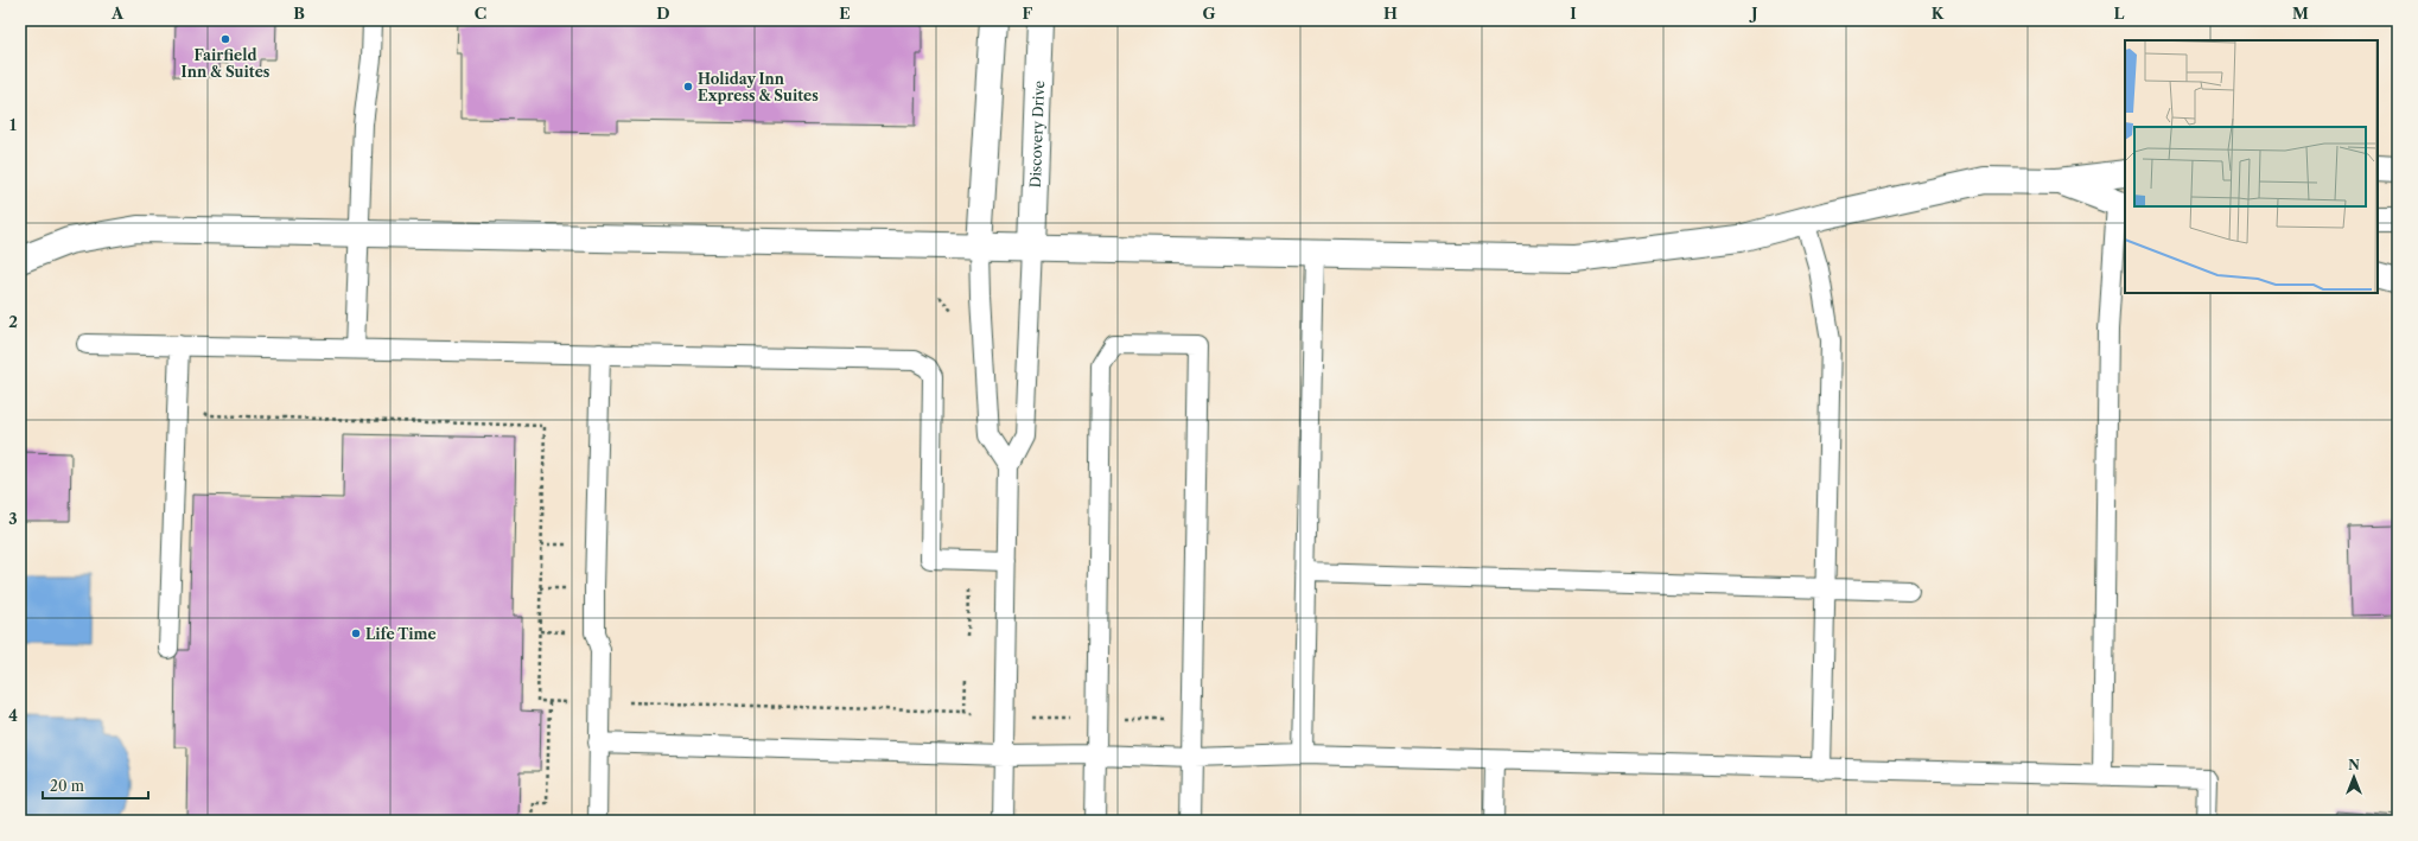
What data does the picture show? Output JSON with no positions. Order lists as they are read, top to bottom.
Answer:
{
  "streets": {
    "street": ["Discovery Drive"]
  },
  "places": ["Fairfield Inn & Suites", "Holiday Inn Express & Suites", "Life Time"],
  "scale_bar": "20 m",
  "north": "top",
  "grid": {
    "columns": [
      "A",
      "B",
      "C",
      "D",
      "E",
      "F",
      "G",
      "H",
      "I",
      "J",
      "K",
      "L",
      "M"
    ],
    "rows": [
      "1",
      "2",
      "3",
      "4"
    ]
  }
}
